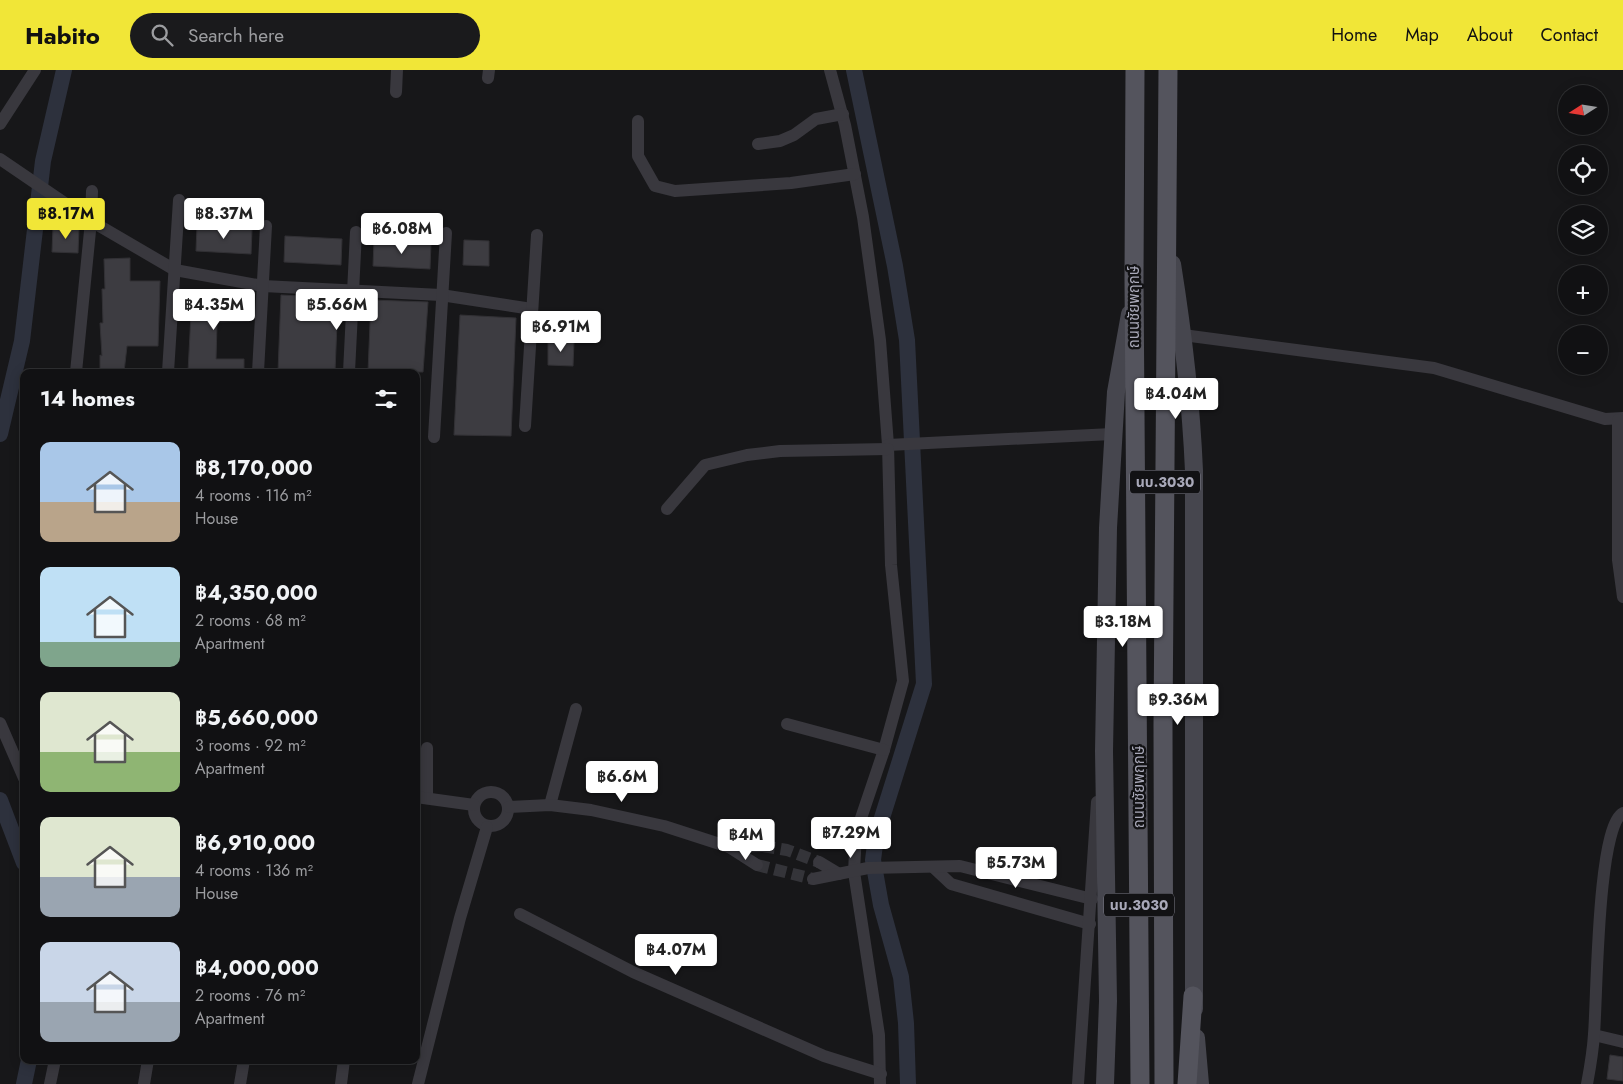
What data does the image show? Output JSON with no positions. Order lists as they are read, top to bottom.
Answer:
{
  "streets": {
    "main road": ["ถนนชัยพฤกษ์", "นบ.3030"]
  },
  "north": "left",
  "page": {
    "header": "Habito",
    "search": "Search here",
    "nav": [
      "Home",
      "Map",
      "About",
      "Contact"
    ],
    "map_buttons": ["+", "−"],
    "price": [
      "฿8.17M",
      "฿8.37M",
      "฿6.08M",
      "฿4.35M",
      "฿5.66M",
      "฿6.91M",
      "฿4.04M",
      "฿3.18M",
      "฿9.36M",
      "฿6.6M",
      "฿7.29M",
      "฿4M",
      "฿5.73M",
      "฿4.07M"
    ],
    "heading": "14 homes",
    "list": [
      {
        "name": "฿8,170,000",
        "note": "4 rooms · 116 m² · House"
      },
      {
        "name": "฿4,350,000",
        "note": "2 rooms · 68 m² · Apartment"
      },
      {
        "name": "฿5,660,000",
        "note": "3 rooms · 92 m² · Apartment"
      },
      {
        "name": "฿6,910,000",
        "note": "4 rooms · 136 m² · House"
      },
      {
        "name": "฿4,000,000",
        "note": "2 rooms · 76 m² · Apartment"
      }
    ]
  }
}
